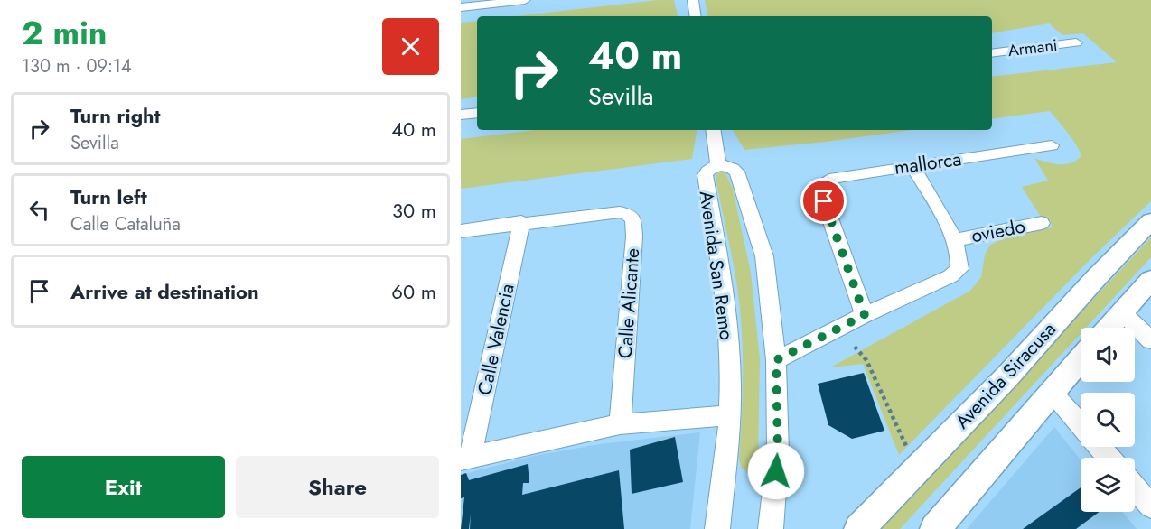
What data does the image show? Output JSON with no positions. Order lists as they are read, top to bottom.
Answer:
{
  "streets": {
    "street": [
      "Armani",
      "mallorca",
      "oviedo",
      "Avenida San Remo",
      "Calle Alicante",
      "Calle Valencia",
      "Avenida Siracusa"
    ]
  },
  "crossings": [
    ["Calle Alicante", "Calle Valencia"]
  ],
  "page": {
    "heading": ["2 min", "130 m · 09:14"],
    "turn": ["40 m", "Sevilla"],
    "list": [
      {
        "name": "Turn right",
        "note": "Sevilla",
        "value": "40 m"
      },
      {
        "name": "Turn left",
        "note": "Calle Cataluña",
        "value": "30 m"
      },
      {
        "name": "Arrive at destination",
        "value": "60 m"
      }
    ],
    "buttons": ["Exit", "Share"]
  }
}
